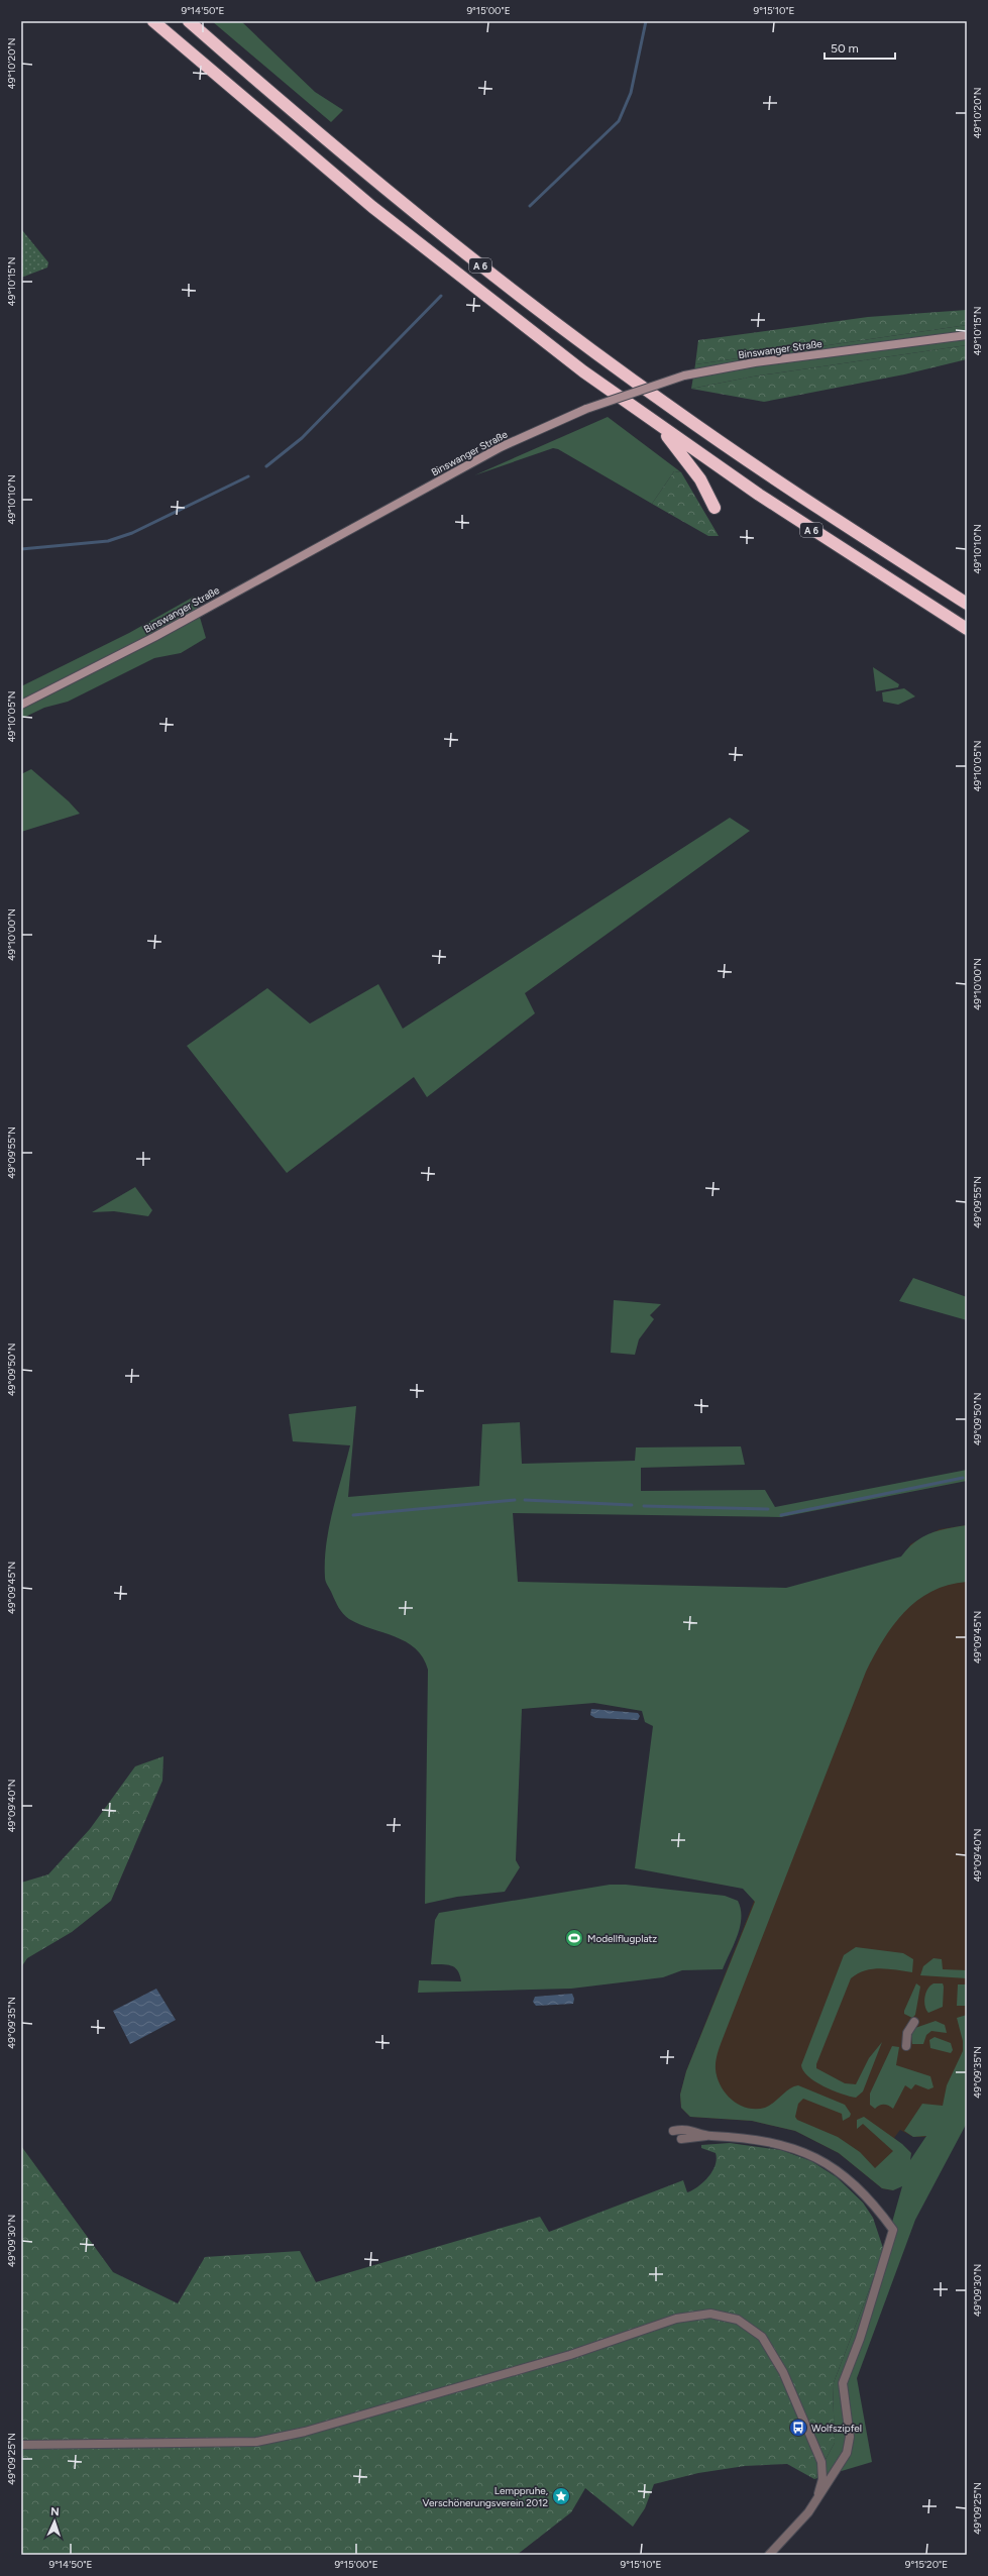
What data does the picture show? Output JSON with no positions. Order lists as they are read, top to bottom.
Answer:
{
  "streets": {
    "highway": ["A 6"],
    "main road": ["Binswanger Straße"]
  },
  "places": {
    "sports": ["Modellflugplatz"],
    "bus stop": ["Wolfszipfel"],
    "place": ["Lemppruhe, Verschönerungsverein 2012"]
  },
  "scale_bar": "50 m",
  "north": "top",
  "coordinates": [
    "9°14'50\"E",
    "9°15'00\"E",
    "9°15'10\"E",
    "49°10'20\"N",
    "49°10'15\"N",
    "49°10'10\"N",
    "49°10'05\"N",
    "49°10'00\"N",
    "49°09'55\"N",
    "49°09'50\"N",
    "49°09'45\"N",
    "49°09'40\"N",
    "49°09'35\"N",
    "49°09'30\"N",
    "49°09'25\"N",
    "9°15'20\"E"
  ]
}
